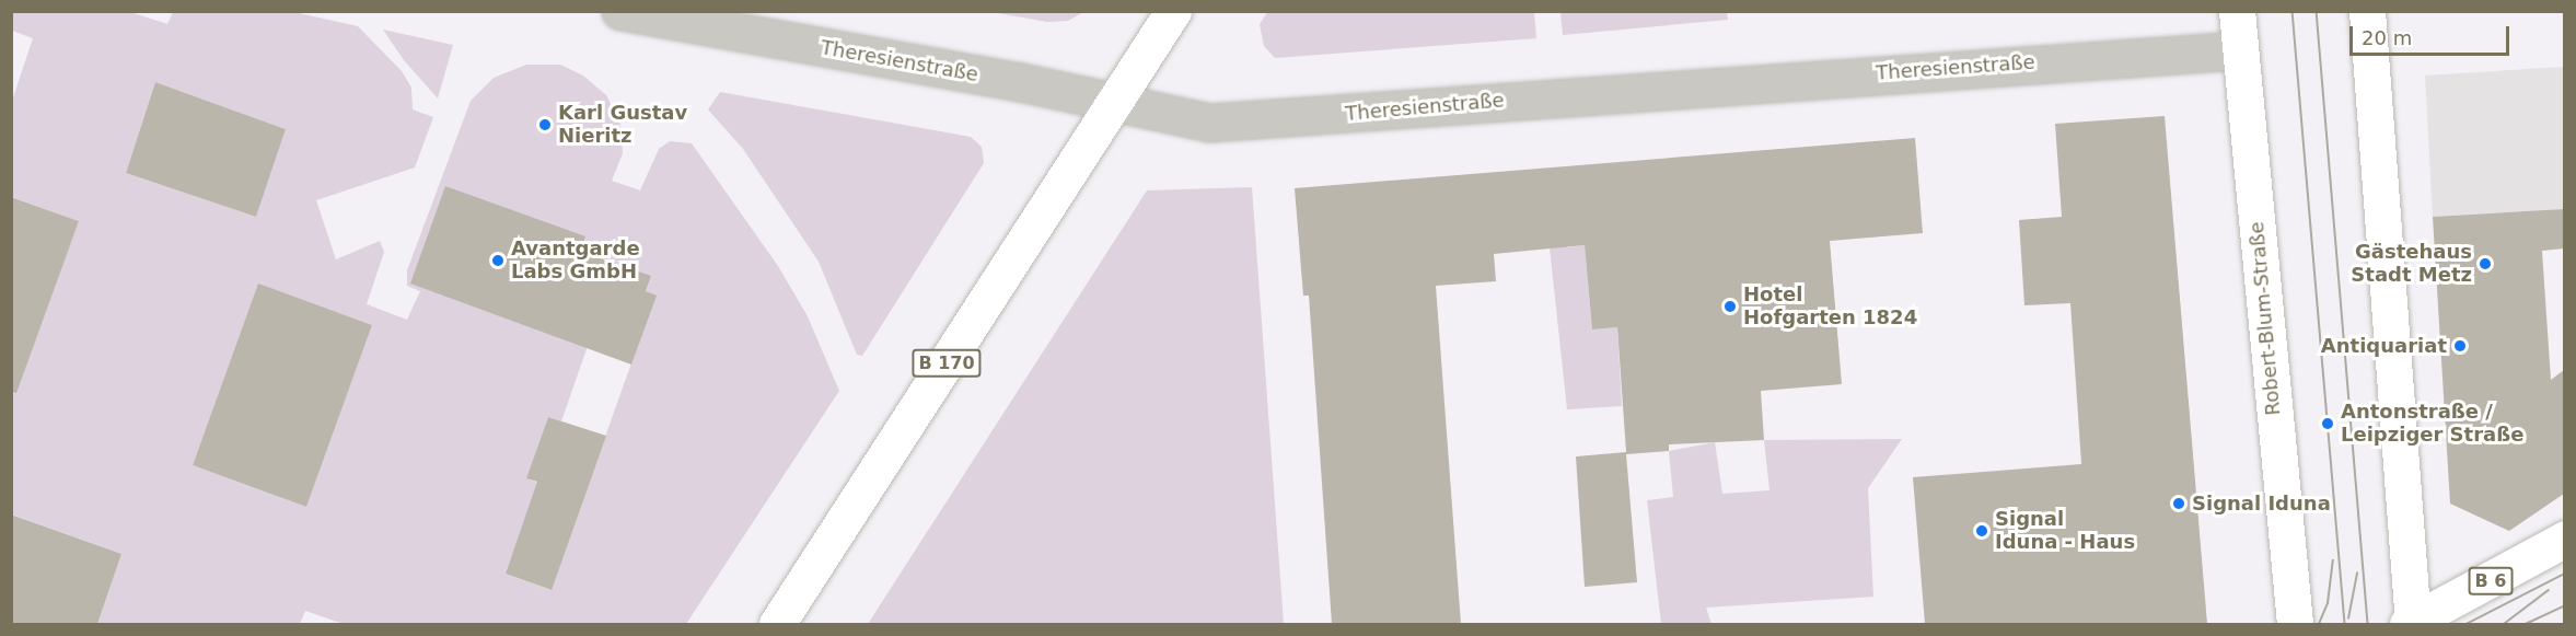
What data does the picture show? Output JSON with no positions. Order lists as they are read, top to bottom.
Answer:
{
  "streets": {
    "main road": ["Robert-Blum-Straße", "B 170", "B 6"],
    "street": ["Theresienstraße"]
  },
  "crossings": [
    ["Theresienstraße", "Robert-Blum-Straße"],
    ["Theresienstraße", "B 170"]
  ],
  "places": [
    "Karl Gustav Nieritz",
    "Avantgarde Labs GmbH",
    "Gästehaus Stadt Metz",
    "Hotel Hofgarten 1824",
    "Antiquariat",
    "Antonstraße / Leipziger Straße",
    "Signal Iduna",
    "Signal Iduna - Haus"
  ],
  "scale_bar": "20 m"
}
